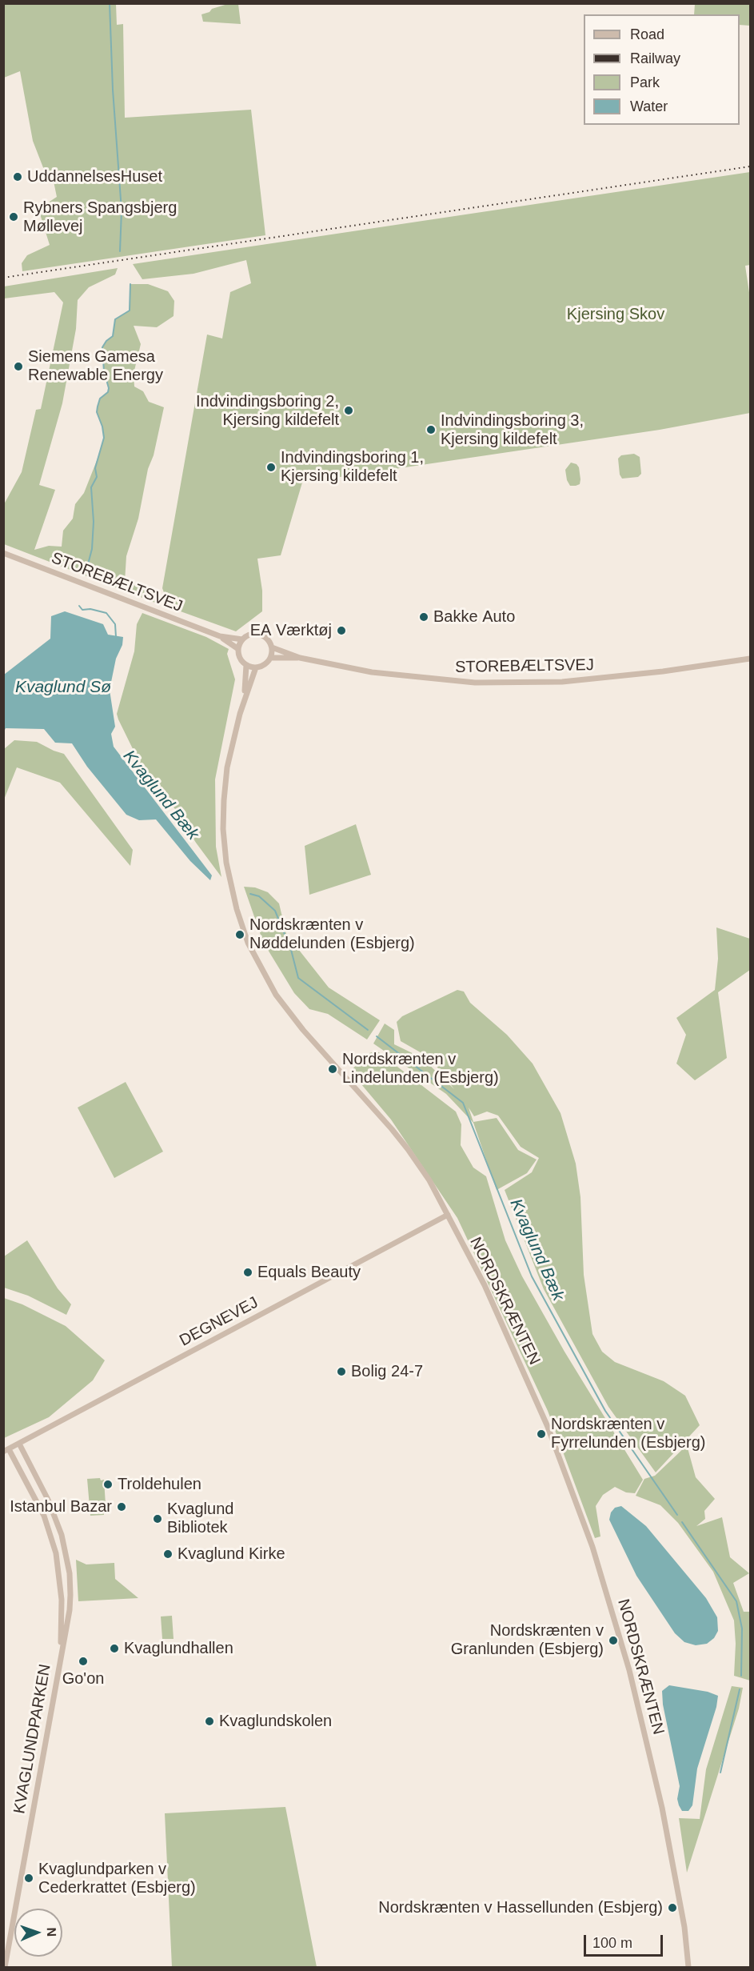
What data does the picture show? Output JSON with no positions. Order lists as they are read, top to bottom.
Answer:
{
  "streets": {
    "street": [
      "STOREBÆLTSVEJ",
      "NORDSKRÆNTEN",
      "DEGNEVEJ",
      "KVAGLUNDPARKEN"
    ]
  },
  "crossings": [
    ["STOREBÆLTSVEJ", "NORDSKRÆNTEN"],
    ["NORDSKRÆNTEN", "DEGNEVEJ"],
    ["DEGNEVEJ", "KVAGLUNDPARKEN"]
  ],
  "water": ["Kvaglund Sø", "Kvaglund Bæk"],
  "parks": ["Kjersing Skov"],
  "places": [
    "UddannelsesHuset",
    "Rybners Spangsbjerg Møllevej",
    "Siemens Gamesa Renewable Energy",
    "Indvindingsboring 2, Kjersing kildefelt",
    "Indvindingsboring 3, Kjersing kildefelt",
    "Indvindingsboring 1, Kjersing kildefelt",
    "Bakke Auto",
    "EA Værktøj",
    "Nordskrænten v Nøddelunden (Esbjerg)",
    "Nordskrænten v Lindelunden (Esbjerg)",
    "Equals Beauty",
    "Bolig 24-7",
    "Nordskrænten v Fyrrelunden (Esbjerg)",
    "Troldehulen",
    "Istanbul Bazar",
    "Kvaglund Bibliotek",
    "Kvaglund Kirke",
    "Nordskrænten v Granlunden (Esbjerg)",
    "Kvaglundhallen",
    "Go'on",
    "Kvaglundskolen",
    "Kvaglundparken v Cederkrattet (Esbjerg)",
    "Nordskrænten v Hassellunden (Esbjerg)"
  ],
  "legend": [
    "Road",
    "Railway",
    "Park",
    "Water"
  ],
  "scale_bar": "100 m",
  "north": "right"
}
